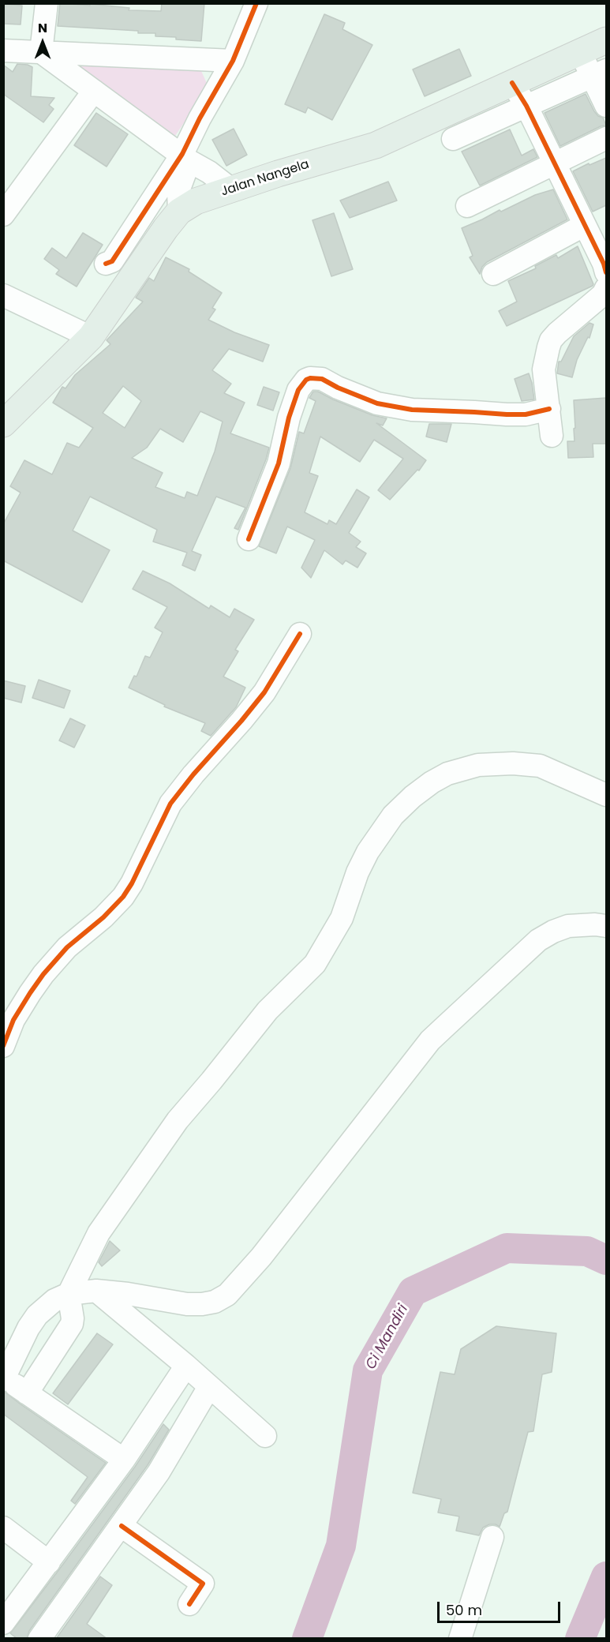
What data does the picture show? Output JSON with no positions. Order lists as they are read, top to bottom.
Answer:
{
  "streets": {
    "main road": ["Jalan Nangela"]
  },
  "water": ["Ci Mandiri"],
  "scale_bar": "50 m",
  "north": "top"
}
